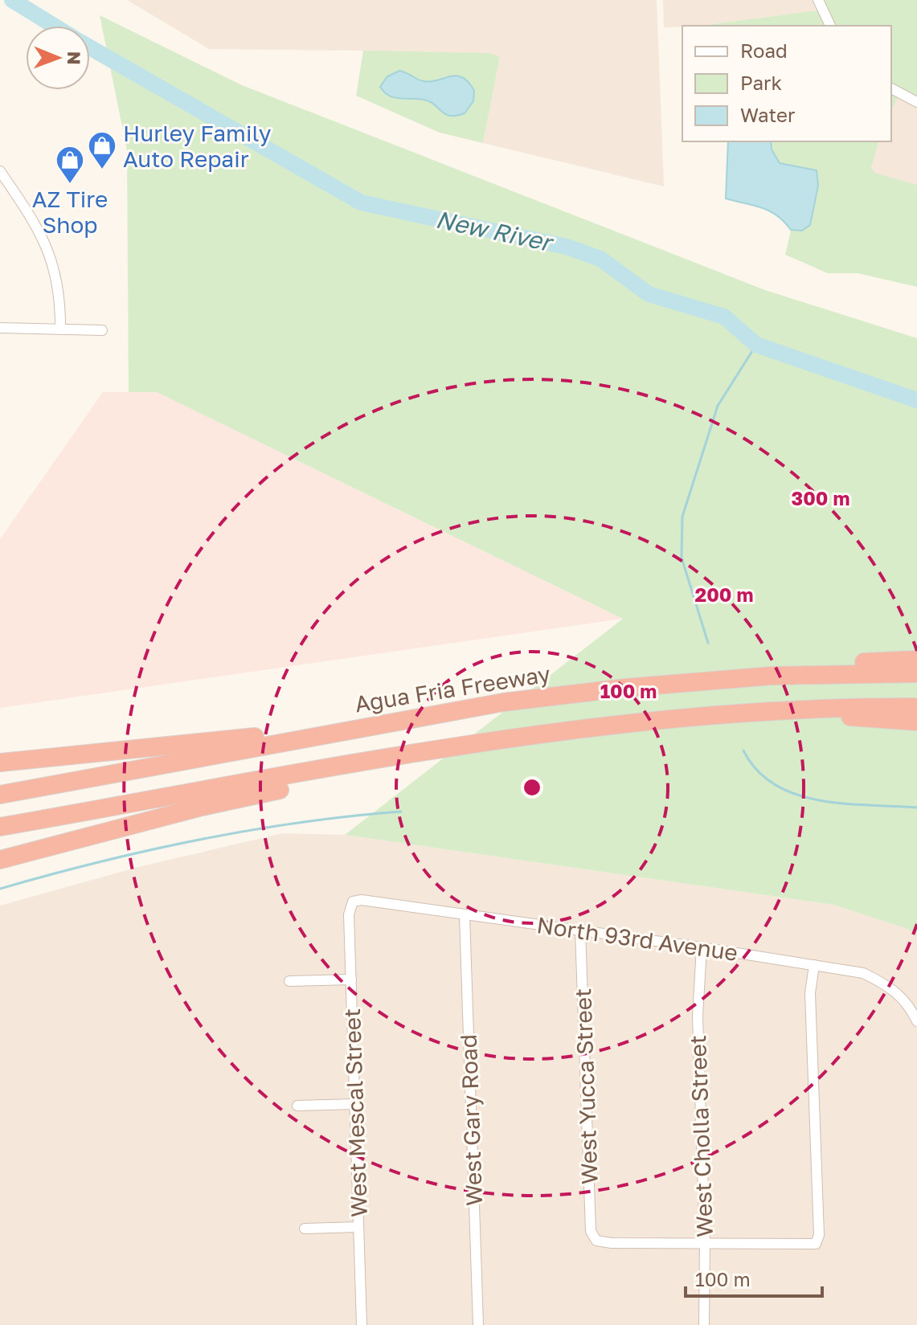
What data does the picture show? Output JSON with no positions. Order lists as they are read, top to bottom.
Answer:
{
  "streets": {
    "highway": ["Agua Fria Freeway"],
    "street": [
      "North 93rd Avenue",
      "West Yucca Street",
      "West Mescal Street",
      "West Gary Road",
      "West Cholla Street"
    ]
  },
  "crossings": [
    ["North 93rd Avenue", "West Yucca Street"],
    ["North 93rd Avenue", "West Mescal Street"],
    ["North 93rd Avenue", "West Gary Road"],
    ["North 93rd Avenue", "West Cholla Street"],
    ["West Yucca Street", "West Cholla Street"]
  ],
  "water": ["New River"],
  "places": {
    "shop": ["Hurley Family Auto Repair", "AZ Tire Shop"]
  },
  "legend": ["Road", "Park", "Water"],
  "scale_bar": "100 m",
  "north": "right",
  "rings": ["300 m", "200 m", "100 m"]
}
